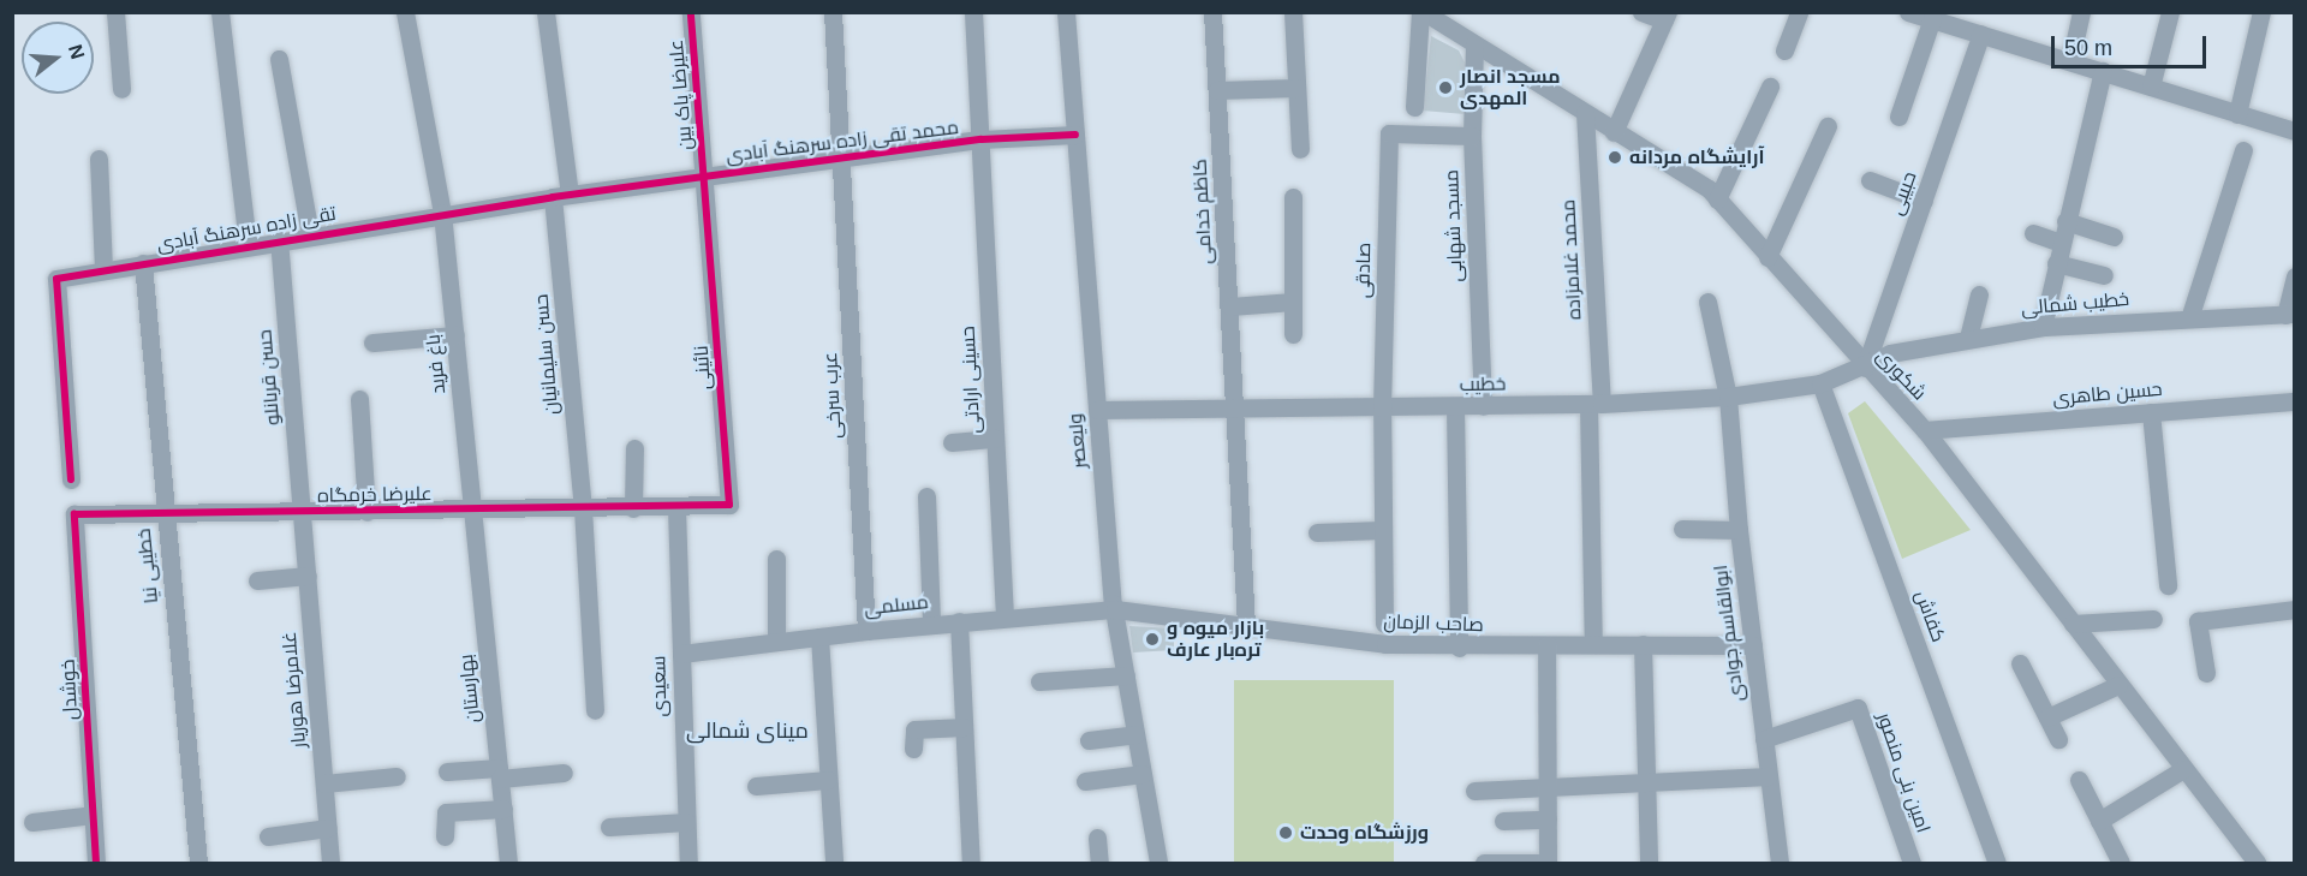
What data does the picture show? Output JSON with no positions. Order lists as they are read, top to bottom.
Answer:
{
  "streets": {
    "street": [
      "علیرضا پاک بین",
      "محمد تقی زاده سرهنگ آبادی",
      "حبیبی",
      "کاظم خدامی",
      "مسجد شهابی",
      "تقی زاده سرهنگ آبادی",
      "محمد غلامزاده",
      "صادقی",
      "خطیب شمالی",
      "حسن سلیمانیان",
      "باغ فرید",
      "نائینی",
      "شکوری",
      "حسن قربانلو",
      "حسینی ارادتی",
      "خطیب",
      "حسین طاهری",
      "عرب سرخی",
      "ولیعصر",
      "علیرضا خرمگاه",
      "خطیبی نیا",
      "مسلمی",
      "کفاش",
      "صاحب الزمان",
      "ابوالقاسم جوادی",
      "سعیدی",
      "بهارستان",
      "خوشدل",
      "غلامرضا هوریار",
      "امین بنی منصور"
    ]
  },
  "crossings": [
    ["علیرضا پاک بین", "محمد تقی زاده سرهنگ آبادی"],
    ["علیرضا پاک بین", "نائینی"],
    ["محمد تقی زاده سرهنگ آبادی", "تقی زاده سرهنگ آبادی"],
    ["محمد تقی زاده سرهنگ آبادی", "حسن سلیمانیان"],
    ["محمد تقی زاده سرهنگ آبادی", "باغ فرید"],
    ["محمد تقی زاده سرهنگ آبادی", "نائینی"],
    ["محمد تقی زاده سرهنگ آبادی", "حسینی ارادتی"],
    ["محمد تقی زاده سرهنگ آبادی", "عرب سرخی"],
    ["محمد تقی زاده سرهنگ آبادی", "ولیعصر"],
    ["حبیبی", "خطیب شمالی"],
    ["حبیبی", "شکوری"],
    ["حبیبی", "خطیب"],
    ["کاظم خدامی", "خطیب"],
    ["کاظم خدامی", "صاحب الزمان"],
    ["مسجد شهابی", "صادقی"],
    ["مسجد شهابی", "شکوری"],
    ["مسجد شهابی", "خطیب"],
    ["تقی زاده سرهنگ آبادی", "باغ فرید"],
    ["تقی زاده سرهنگ آبادی", "حسن قربانلو"],
    ["تقی زاده سرهنگ آبادی", "خطیبی نیا"],
    ["محمد غلامزاده", "شکوری"],
    ["محمد غلامزاده", "خطیب"],
    ["محمد غلامزاده", "صاحب الزمان"],
    ["صادقی", "خطیب"],
    ["خطیب شمالی", "شکوری"],
    ["خطیب شمالی", "خطیب"],
    ["حسن سلیمانیان", "علیرضا خرمگاه"],
    ["باغ فرید", "علیرضا خرمگاه"],
    ["باغ فرید", "بهارستان"],
    ["نائینی", "علیرضا خرمگاه"],
    ["نائینی", "سعیدی"],
    ["شکوری", "خطیب"],
    ["شکوری", "حسین طاهری"],
    ["حسن قربانلو", "علیرضا خرمگاه"],
    ["حسن قربانلو", "غلامرضا هوریار"],
    ["حسینی ارادتی", "مسلمی"],
    ["خطیب", "ولیعصر"],
    ["خطیب", "کفاش"],
    ["خطیب", "ابوالقاسم جوادی"],
    ["عرب سرخی", "مسلمی"],
    ["ولیعصر", "مسلمی"],
    ["ولیعصر", "صاحب الزمان"],
    ["علیرضا خرمگاه", "خطیبی نیا"],
    ["علیرضا خرمگاه", "سعیدی"],
    ["علیرضا خرمگاه", "بهارستان"],
    ["علیرضا خرمگاه", "خوشدل"],
    ["علیرضا خرمگاه", "غلامرضا هوریار"],
    ["مسلمی", "صاحب الزمان"],
    ["مسلمی", "سعیدی"],
    ["صاحب الزمان", "ابوالقاسم جوادی"],
    ["ابوالقاسم جوادی", "امین بنی منصور"]
  ],
  "districts": ["مینای شمالی"],
  "places": [
    "مسجد انصار المهدی",
    "آرایشگاه مردانه",
    "بازار میوه و تره‌بار عارف",
    "ورزشگاه وحدت"
  ],
  "scale_bar": "50 m",
  "north": "right"
}
